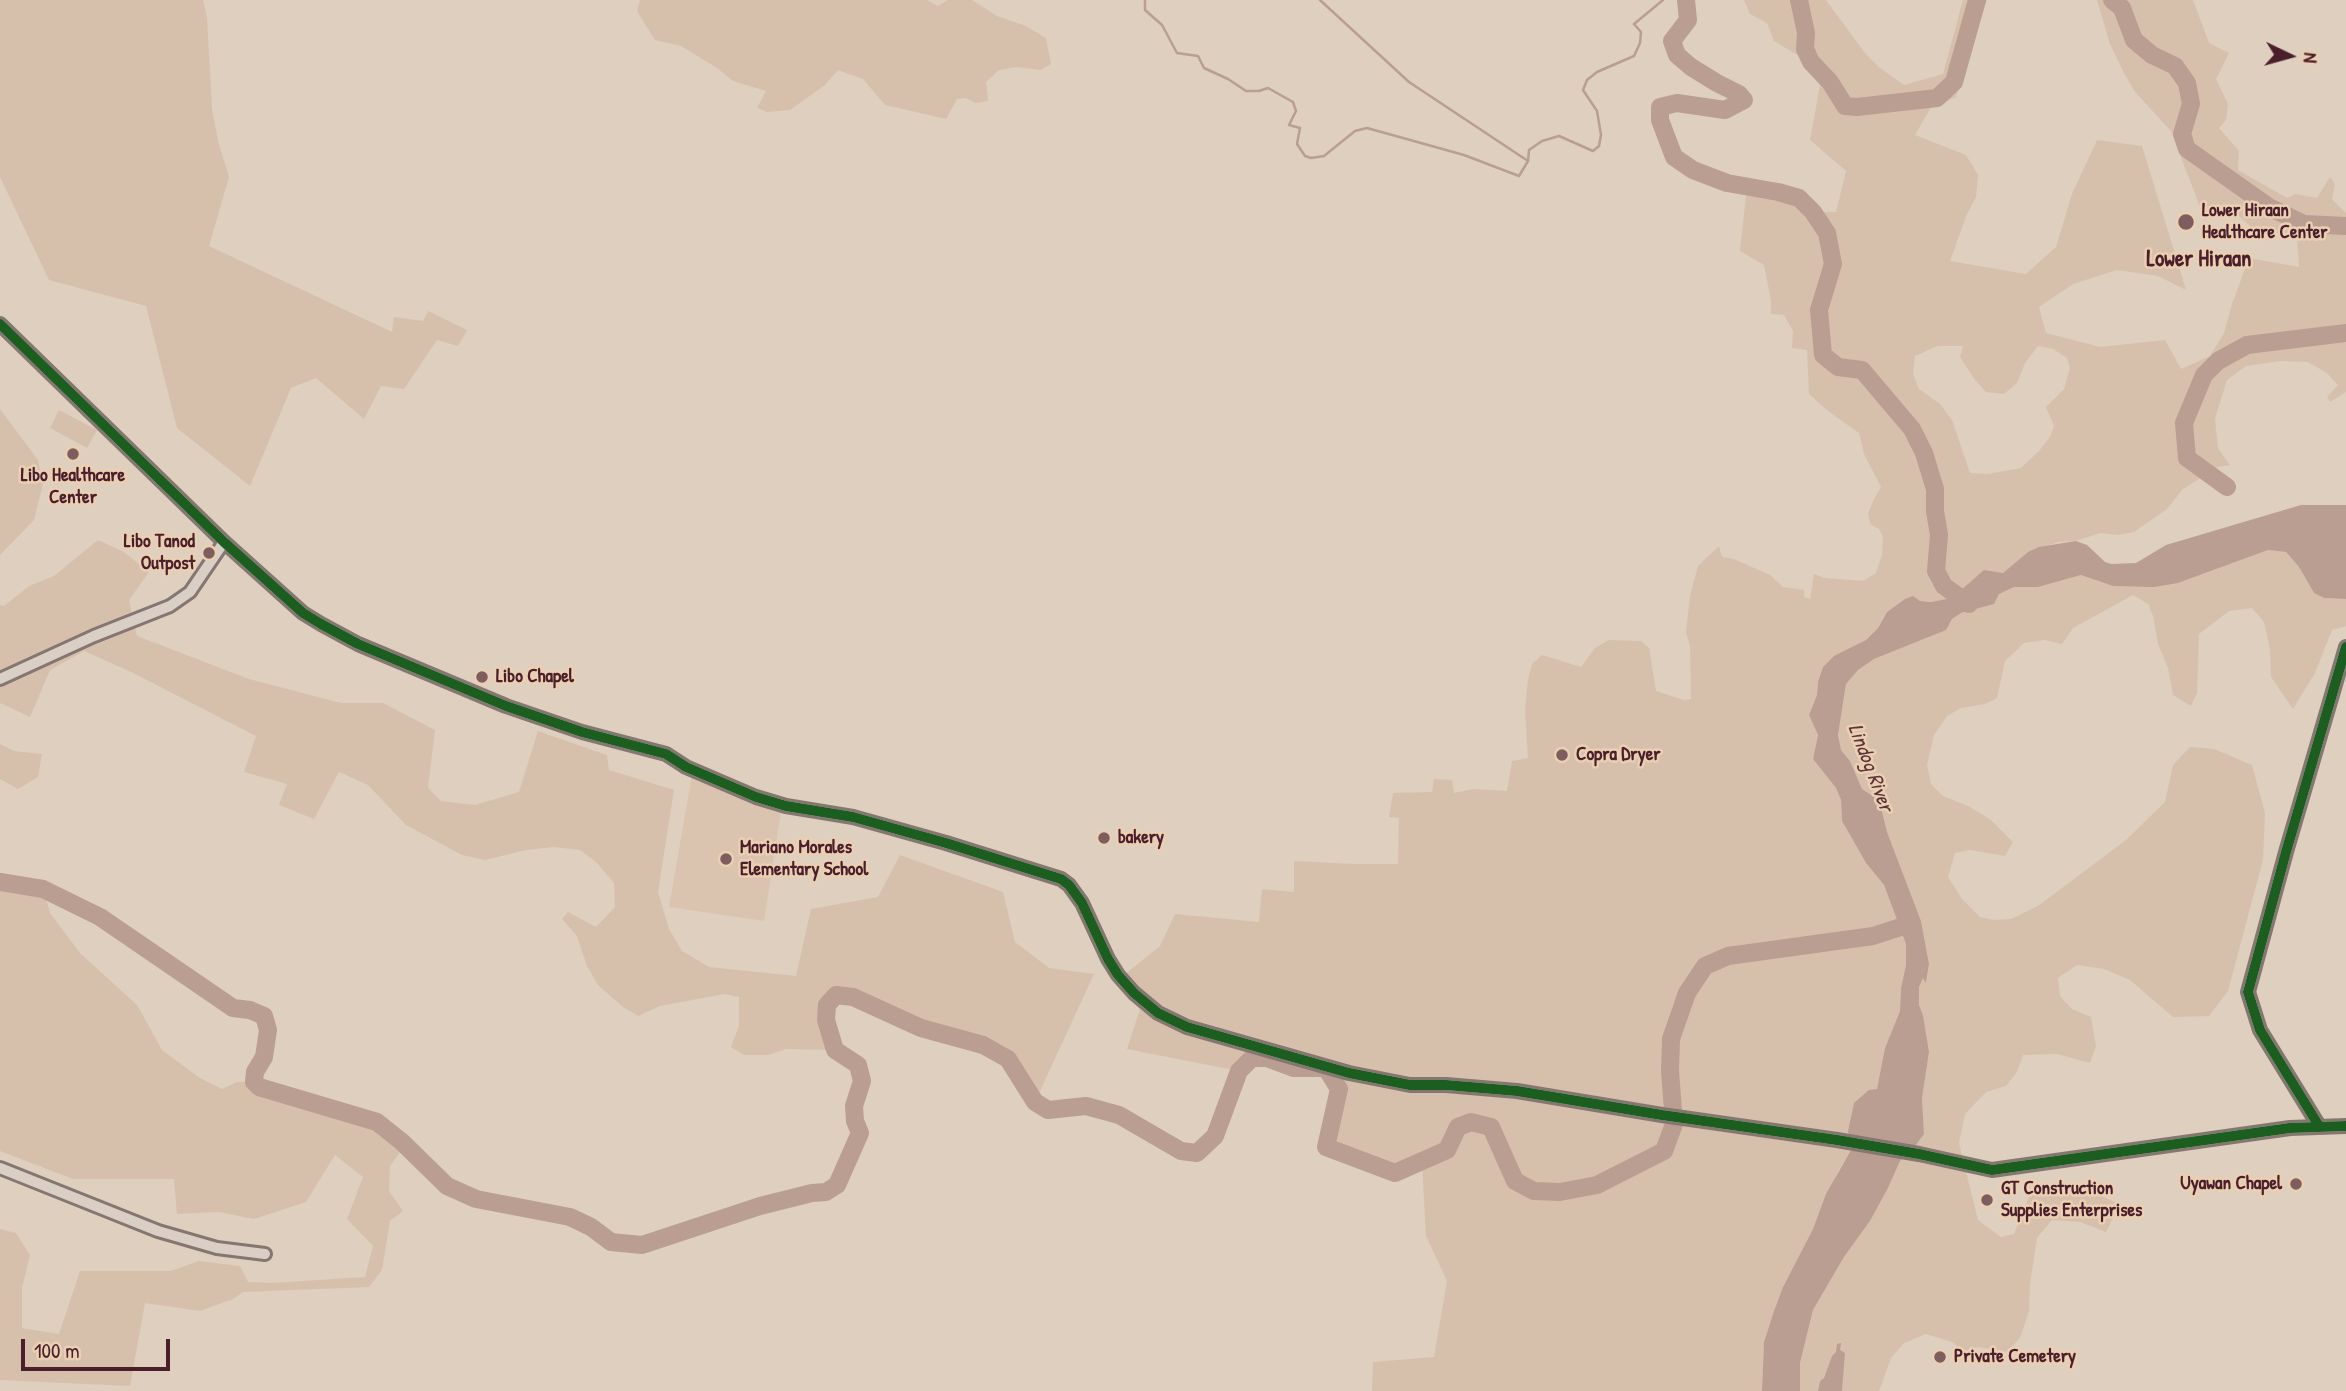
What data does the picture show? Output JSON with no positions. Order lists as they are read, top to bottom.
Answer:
{
  "districts": ["Lower Hiraan"],
  "water": ["Lindog River"],
  "places": [
    "Lower Hiraan Healthcare Center",
    "Libo Healthcare Center",
    "Libo Tanod Outpost",
    "Libo Chapel",
    "Copra Dryer",
    "bakery",
    "Mariano Morales Elementary School",
    "Uyawan Chapel",
    "GT Construction Supplies Enterprises",
    "Private Cemetery"
  ],
  "scale_bar": "100 m",
  "north": "right"
}
